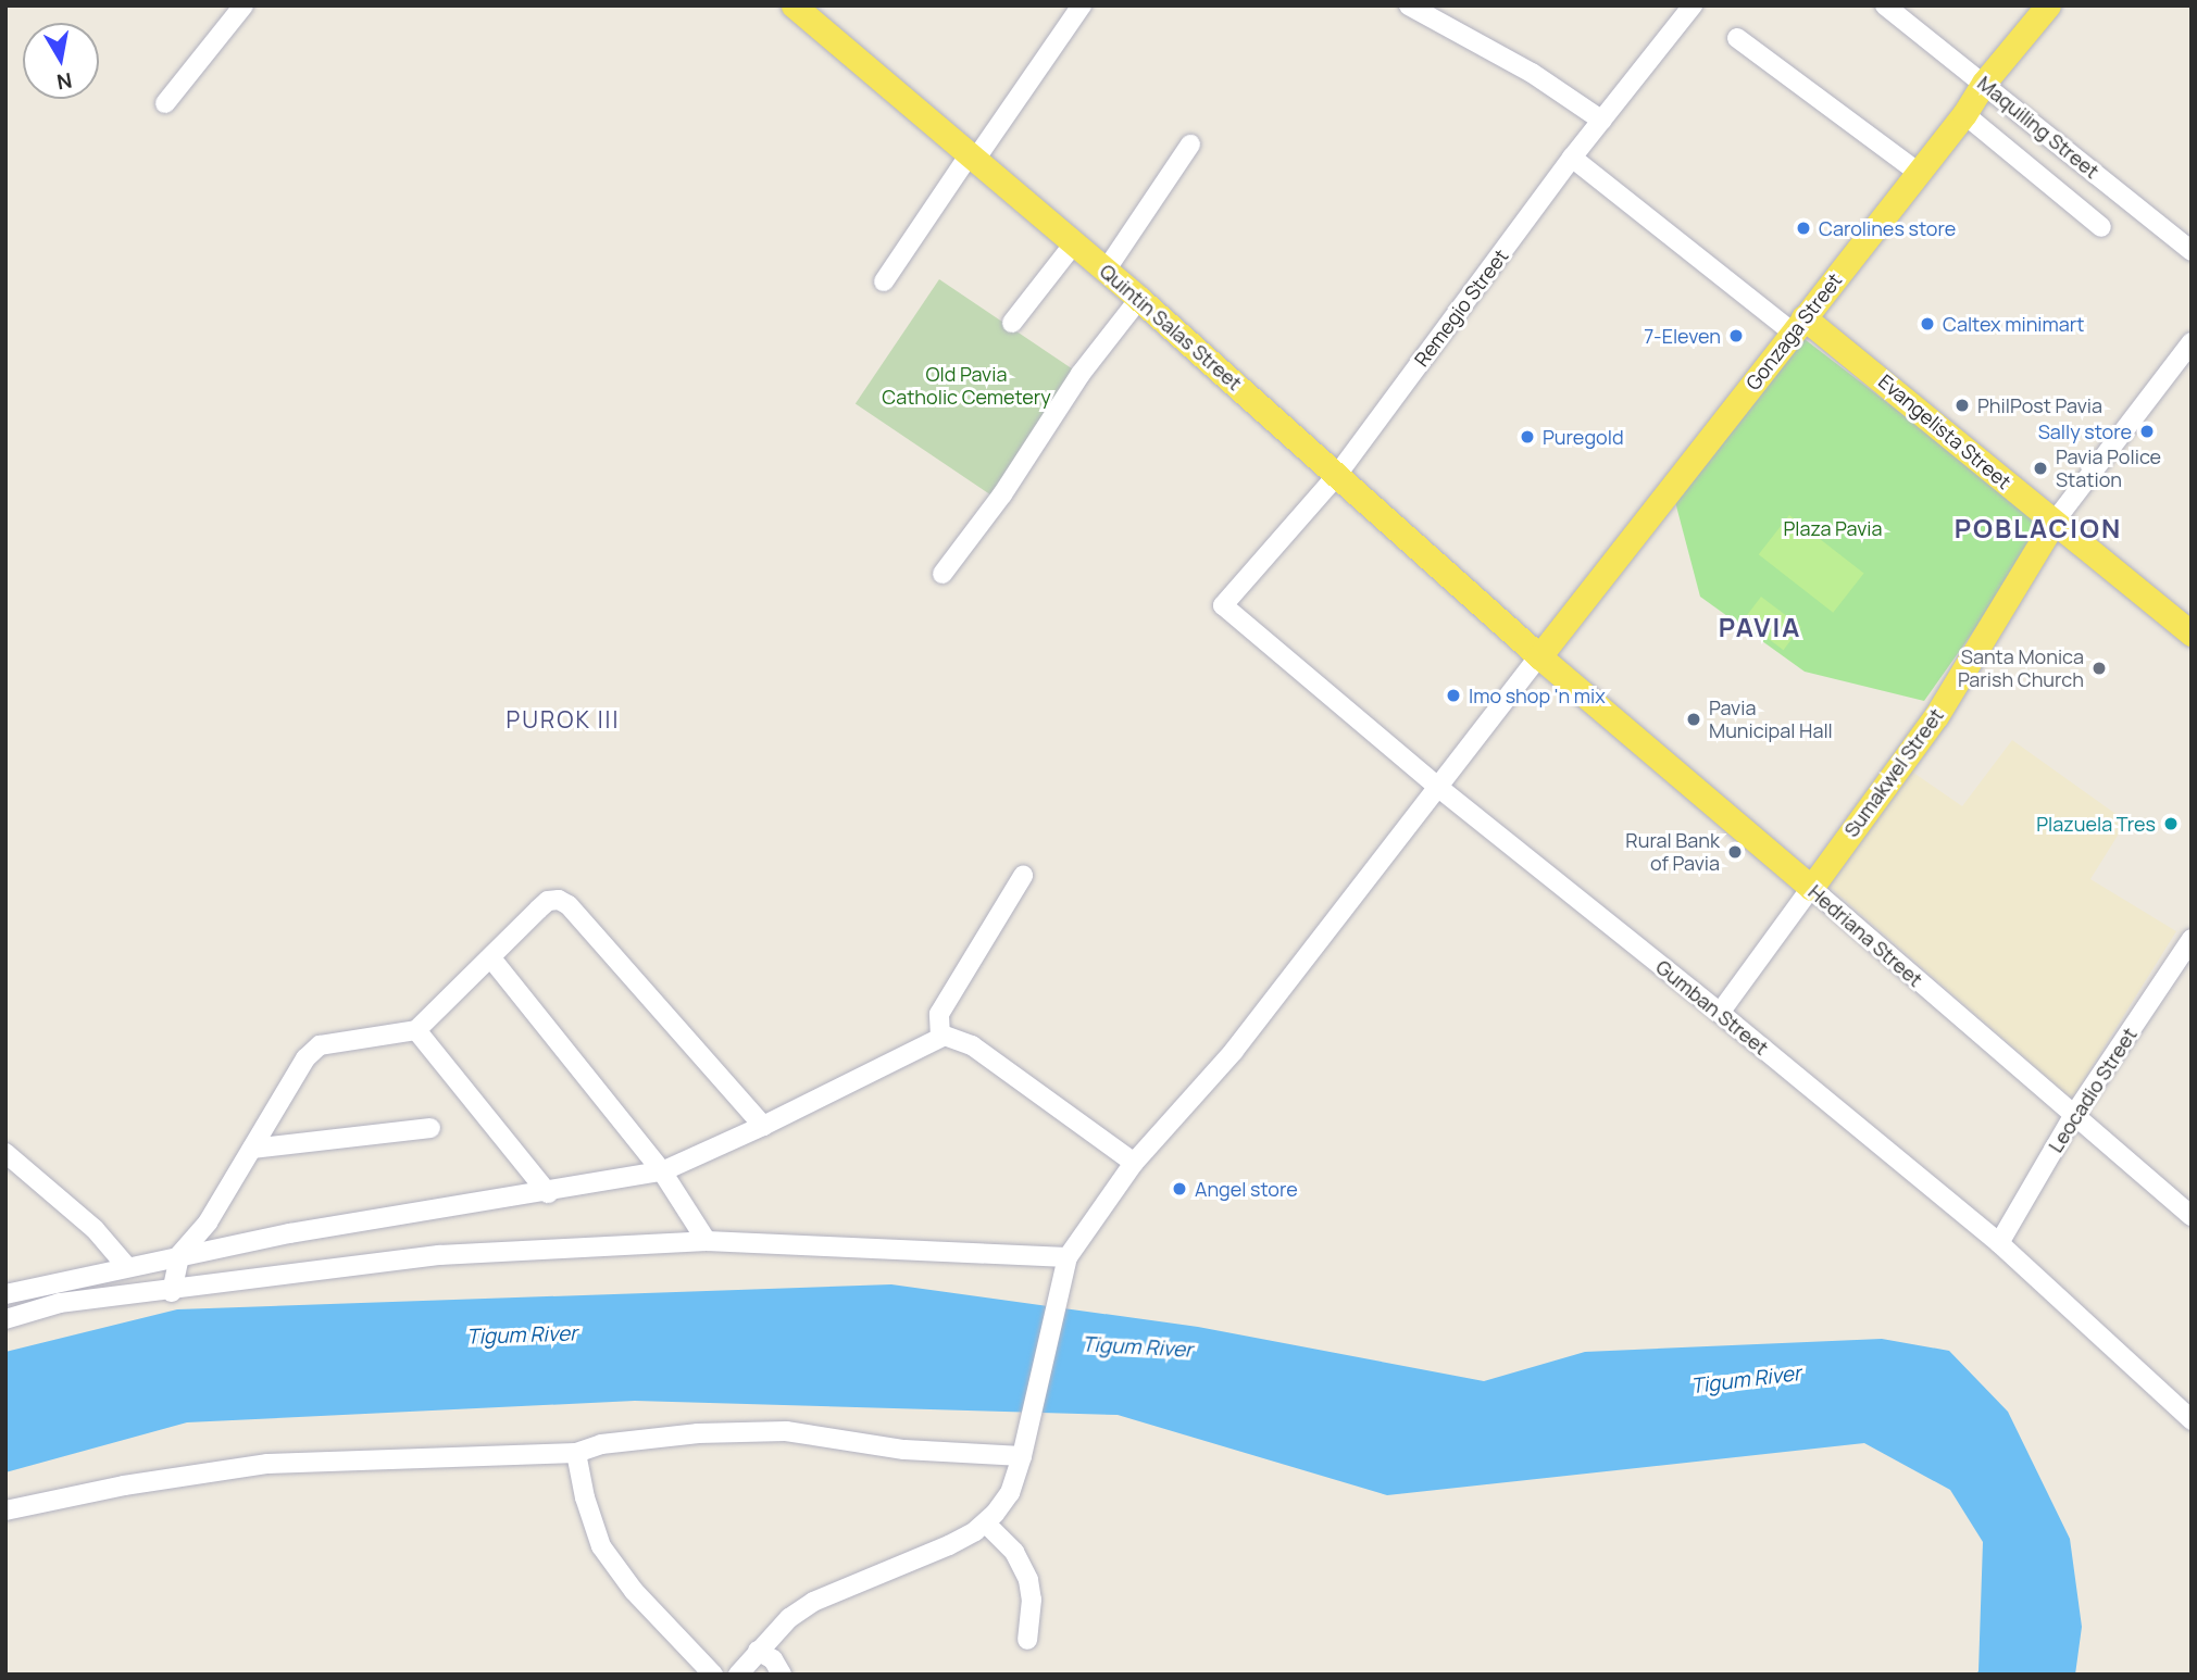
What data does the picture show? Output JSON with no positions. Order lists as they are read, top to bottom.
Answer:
{
  "streets": {
    "main road": [
      "Quintin Salas Street",
      "Gonzaga Street",
      "Evangelista Street",
      "Sumakwel Street",
      "Hedriana Street"
    ],
    "street": [
      "Maquiling Street",
      "Remegio Street",
      "Gumban Street",
      "Leocadio Street"
    ]
  },
  "crossings": [
    ["Maquiling Street", "Gonzaga Street"],
    ["Remegio Street", "Quintin Salas Street"],
    ["Remegio Street", "Evangelista Street"],
    ["Remegio Street", "Gumban Street"],
    ["Quintin Salas Street", "Gonzaga Street"],
    ["Quintin Salas Street", "Hedriana Street"],
    ["Gonzaga Street", "Evangelista Street"],
    ["Gonzaga Street", "Hedriana Street"],
    ["Evangelista Street", "Sumakwel Street"],
    ["Sumakwel Street", "Hedriana Street"],
    ["Sumakwel Street", "Gumban Street"],
    ["Hedriana Street", "Leocadio Street"],
    ["Gumban Street", "Leocadio Street"]
  ],
  "districts": ["POBLACION", "PAVIA", "PUROK III"],
  "water": ["Tigum River"],
  "parks": ["Old Pavia Catholic Cemetery", "Plaza Pavia"],
  "places": [
    "Carolines store",
    "Caltex minimart",
    "7-Eleven",
    "PhilPost Pavia",
    "Sally store",
    "Puregold",
    "Pavia Police Station",
    "Santa Monica Parish Church",
    "Imo shop 'n mix",
    "Pavia Municipal Hall",
    "Plazuela Tres",
    "Rural Bank of Pavia",
    "Angel store"
  ],
  "north": "bottom"
}
